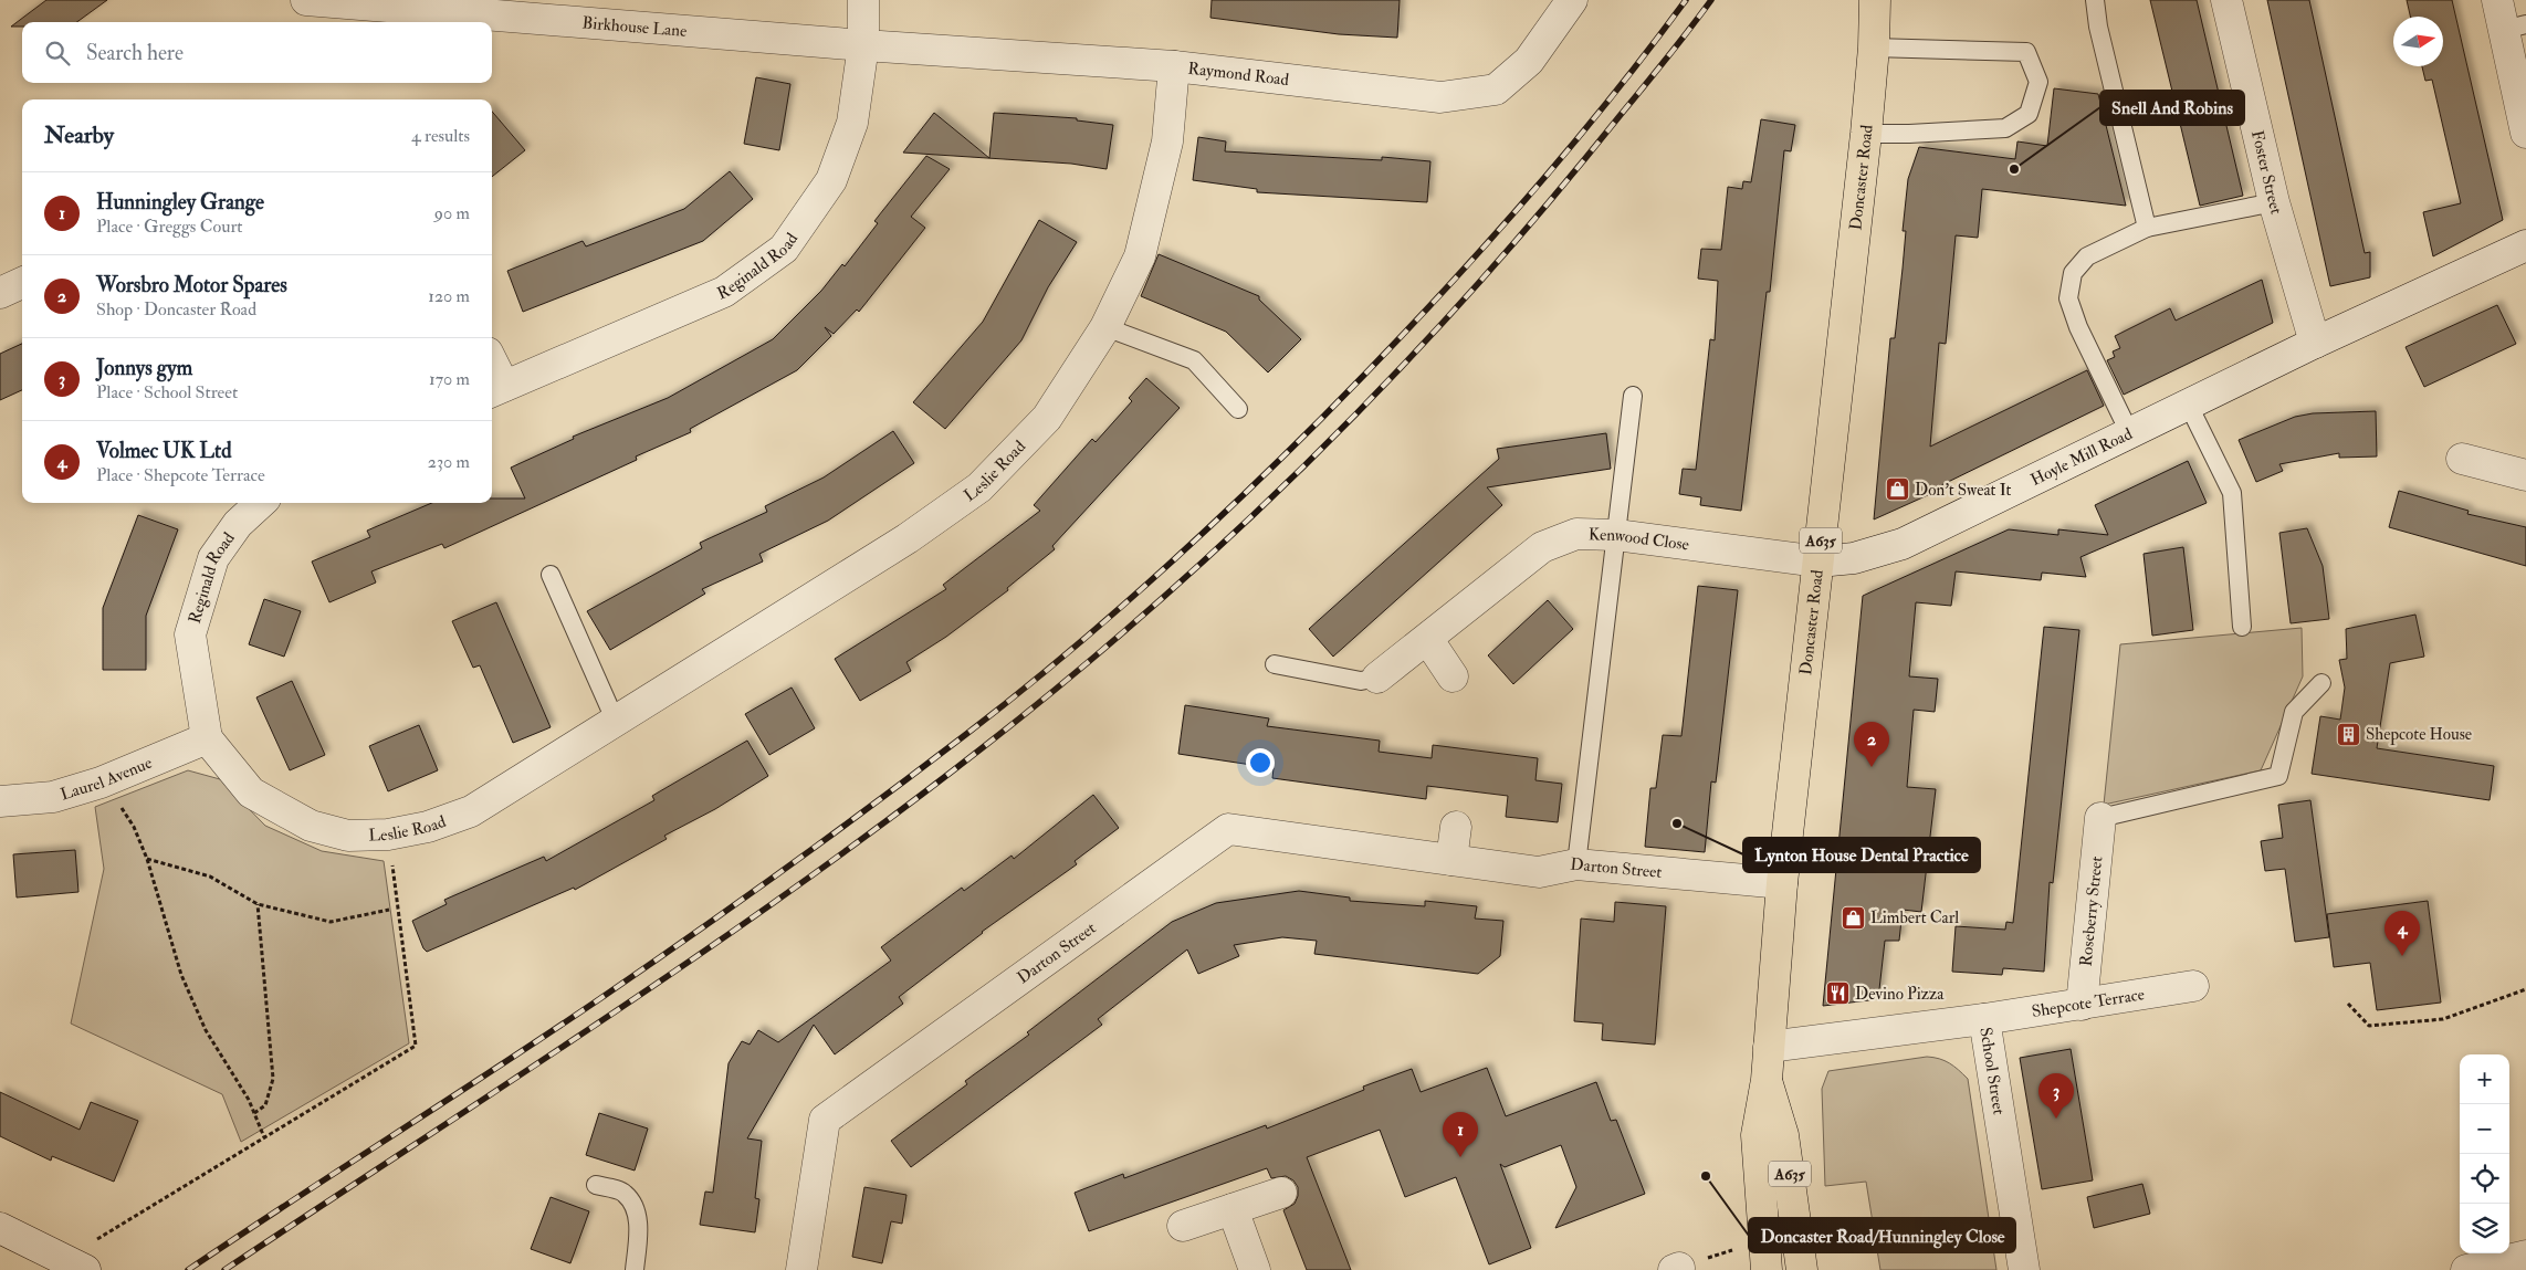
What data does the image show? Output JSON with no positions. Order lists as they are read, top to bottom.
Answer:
{
  "streets": {
    "highway": ["Doncaster Road", "A635"],
    "street": [
      "Birkhouse Lane",
      "Raymond Road",
      "Foster Street",
      "Reginald Road",
      "Hoyle Mill Road",
      "Leslie Road",
      "Kenwood Close",
      "Laurel Avenue",
      "Darton Street",
      "Roseberry Street",
      "Shepcote Terrace",
      "School Street"
    ]
  },
  "crossings": [
    ["Birkhouse Lane", "Raymond Road"],
    ["Birkhouse Lane", "Reginald Road"],
    ["Raymond Road", "Reginald Road"],
    ["Raymond Road", "Leslie Road"],
    ["Foster Street", "Hoyle Mill Road"],
    ["Doncaster Road", "Hoyle Mill Road"],
    ["Doncaster Road", "Kenwood Close"],
    ["Doncaster Road", "Darton Street"],
    ["Doncaster Road", "School Street"],
    ["Reginald Road", "Leslie Road"],
    ["Reginald Road", "Laurel Avenue"],
    ["Hoyle Mill Road", "Kenwood Close"],
    ["Leslie Road", "Laurel Avenue"],
    ["Roseberry Street", "Shepcote Terrace"],
    ["Shepcote Terrace", "School Street"]
  ],
  "places": {
    "other": ["Snell And Robins", "Lynton House Dental Practice", "Doncaster Road/Hunningley Close"],
    "shop": ["Don't Sweat It", "Limbert Carl"],
    "building": ["Shepcote House"],
    "restaurant": ["Devino Pizza"]
  },
  "north": "right",
  "page": {
    "search": "Search here",
    "heading": ["Nearby", "4 results"],
    "list": [
      {
        "mark": "1",
        "name": "Hunningley Grange",
        "note": "Place · Greggs Court",
        "value": "90 m"
      },
      {
        "mark": "2",
        "name": "Worsbro Motor Spares",
        "note": "Shop · Doncaster Road",
        "value": "120 m"
      },
      {
        "mark": "3",
        "name": "Jonnys gym",
        "note": "Place · School Street",
        "value": "170 m"
      },
      {
        "mark": "4",
        "name": "Volmec UK Ltd",
        "note": "Place · Shepcote Terrace",
        "value": "230 m"
      }
    ],
    "pins": [
      "2",
      "4",
      "3",
      "1"
    ],
    "map_buttons": ["+", "−"]
  }
}
